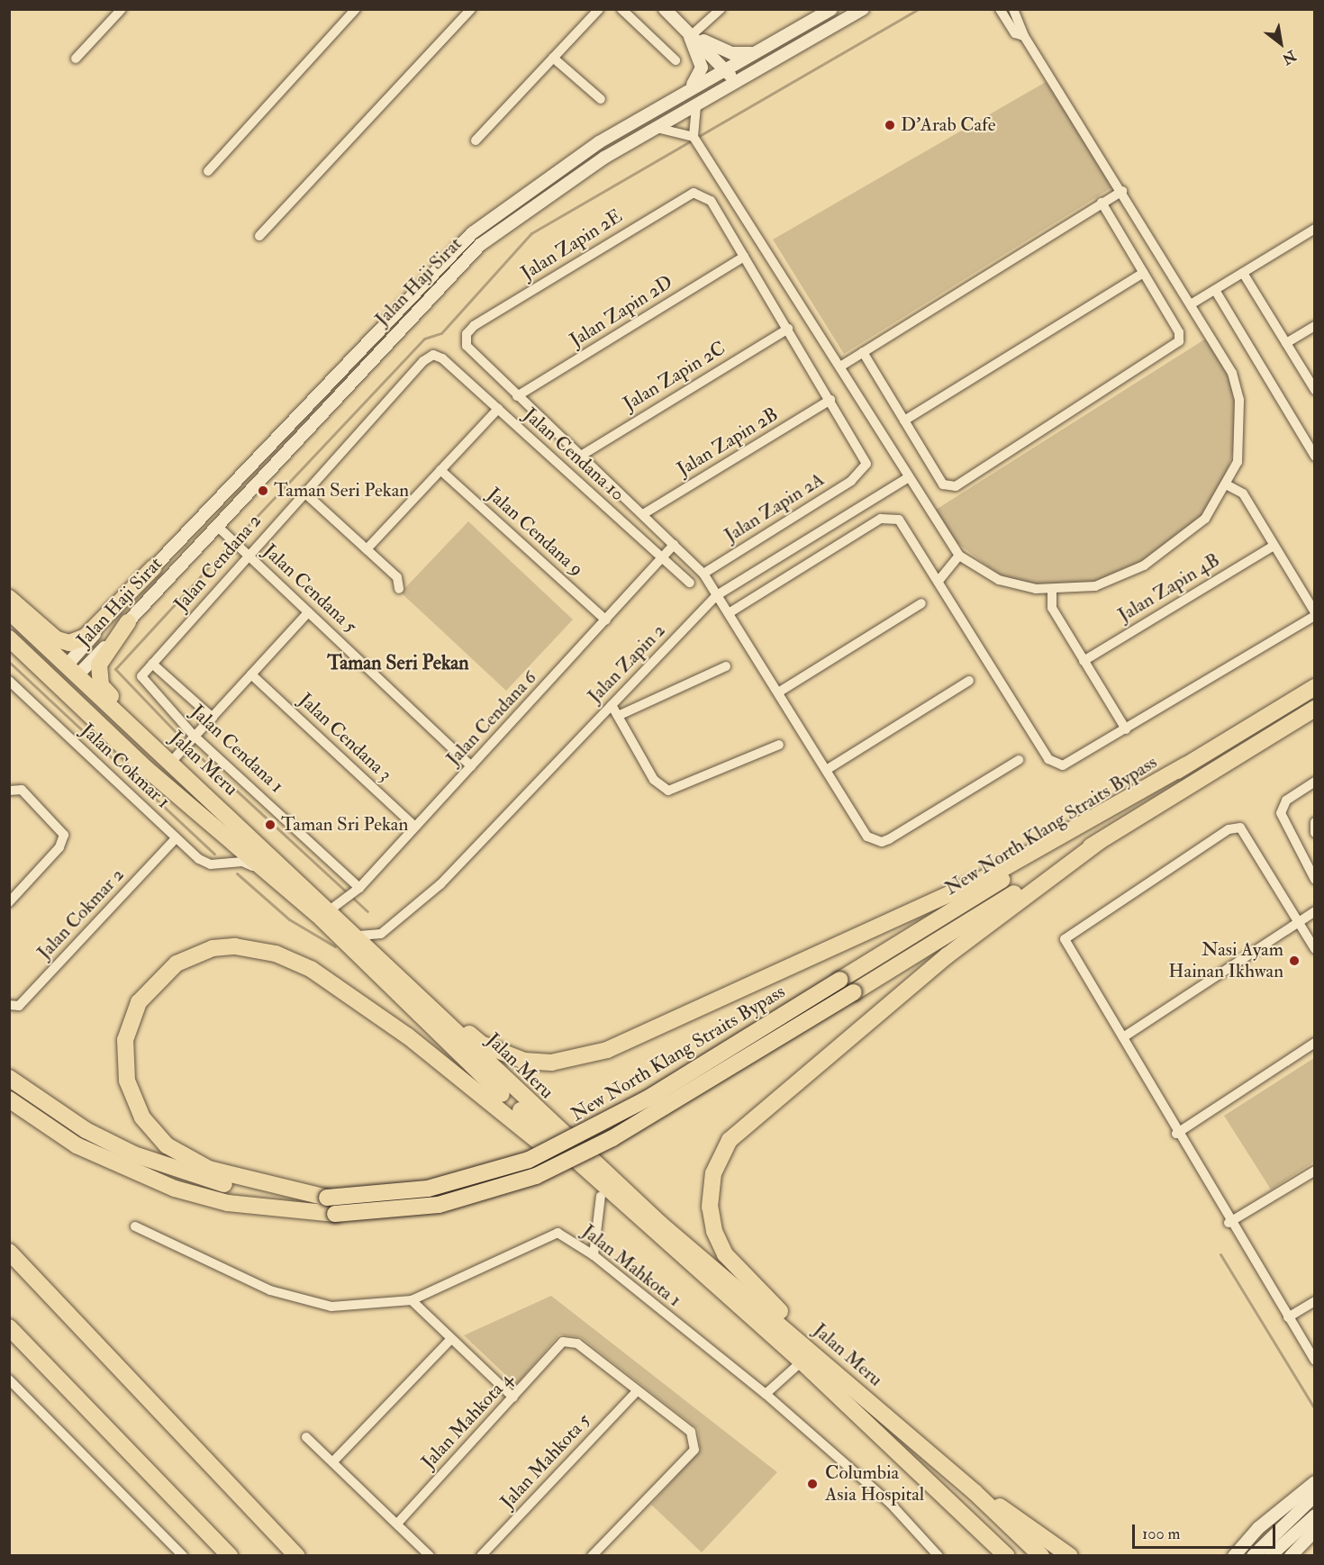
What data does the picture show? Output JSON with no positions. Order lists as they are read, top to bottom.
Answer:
{
  "streets": {
    "highway": ["Jalan Meru", "New North Klang Straits Bypass"],
    "main road": ["Jalan Haji Sirat"],
    "street": [
      "Jalan Zapin 2E",
      "Jalan Zapin 2D",
      "Jalan Zapin 2C",
      "Jalan Zapin 2B",
      "Jalan Cendana 10",
      "Jalan Zapin 2A",
      "Jalan Cendana 9",
      "Jalan Cendana 2",
      "Jalan Zapin 4B",
      "Jalan Cendana 5",
      "Jalan Zapin 2",
      "Jalan Cendana 6",
      "Jalan Cendana 3",
      "Jalan Cendana 1",
      "Jalan Cokmar 1",
      "Jalan Cokmar 2",
      "Jalan Mahkota 1",
      "Jalan Mahkota 4",
      "Jalan Mahkota 5"
    ]
  },
  "crossings": [
    ["Jalan Zapin 2E", "Jalan Zapin 2D"],
    ["Jalan Haji Sirat", "Jalan Cendana 5"],
    ["Jalan Haji Sirat", "Jalan Meru"],
    ["Jalan Zapin 2B", "Jalan Zapin 2A"],
    ["Jalan Cendana 10", "Jalan Cendana 2"],
    ["Jalan Cendana 10", "Jalan Cendana 6"],
    ["Jalan Cendana 9", "Jalan Cendana 6"],
    ["Jalan Cendana 2", "Jalan Cendana 5"],
    ["Jalan Cendana 2", "Jalan Cendana 1"],
    ["Jalan Cendana 5", "Jalan Cendana 6"],
    ["Jalan Zapin 2", "Jalan Meru"],
    ["Jalan Cendana 6", "Jalan Cendana 3"],
    ["Jalan Cendana 6", "Jalan Cendana 1"],
    ["Jalan Cendana 6", "Jalan Meru"],
    ["Jalan Cendana 6", "Jalan Cokmar 1"],
    ["Jalan Meru", "Jalan Cokmar 1"],
    ["Jalan Cokmar 1", "Jalan Cokmar 2"],
    ["Jalan Mahkota 4", "Jalan Mahkota 5"]
  ],
  "districts": ["Taman Seri Pekan"],
  "places": [
    "D'Arab Cafe",
    "Taman Seri Pekan",
    "Taman Sri Pekan",
    "Nasi Ayam Hainan Ikhwan",
    "Columbia Asia Hospital"
  ],
  "scale_bar": "100 m",
  "north": "bottom right"
}
